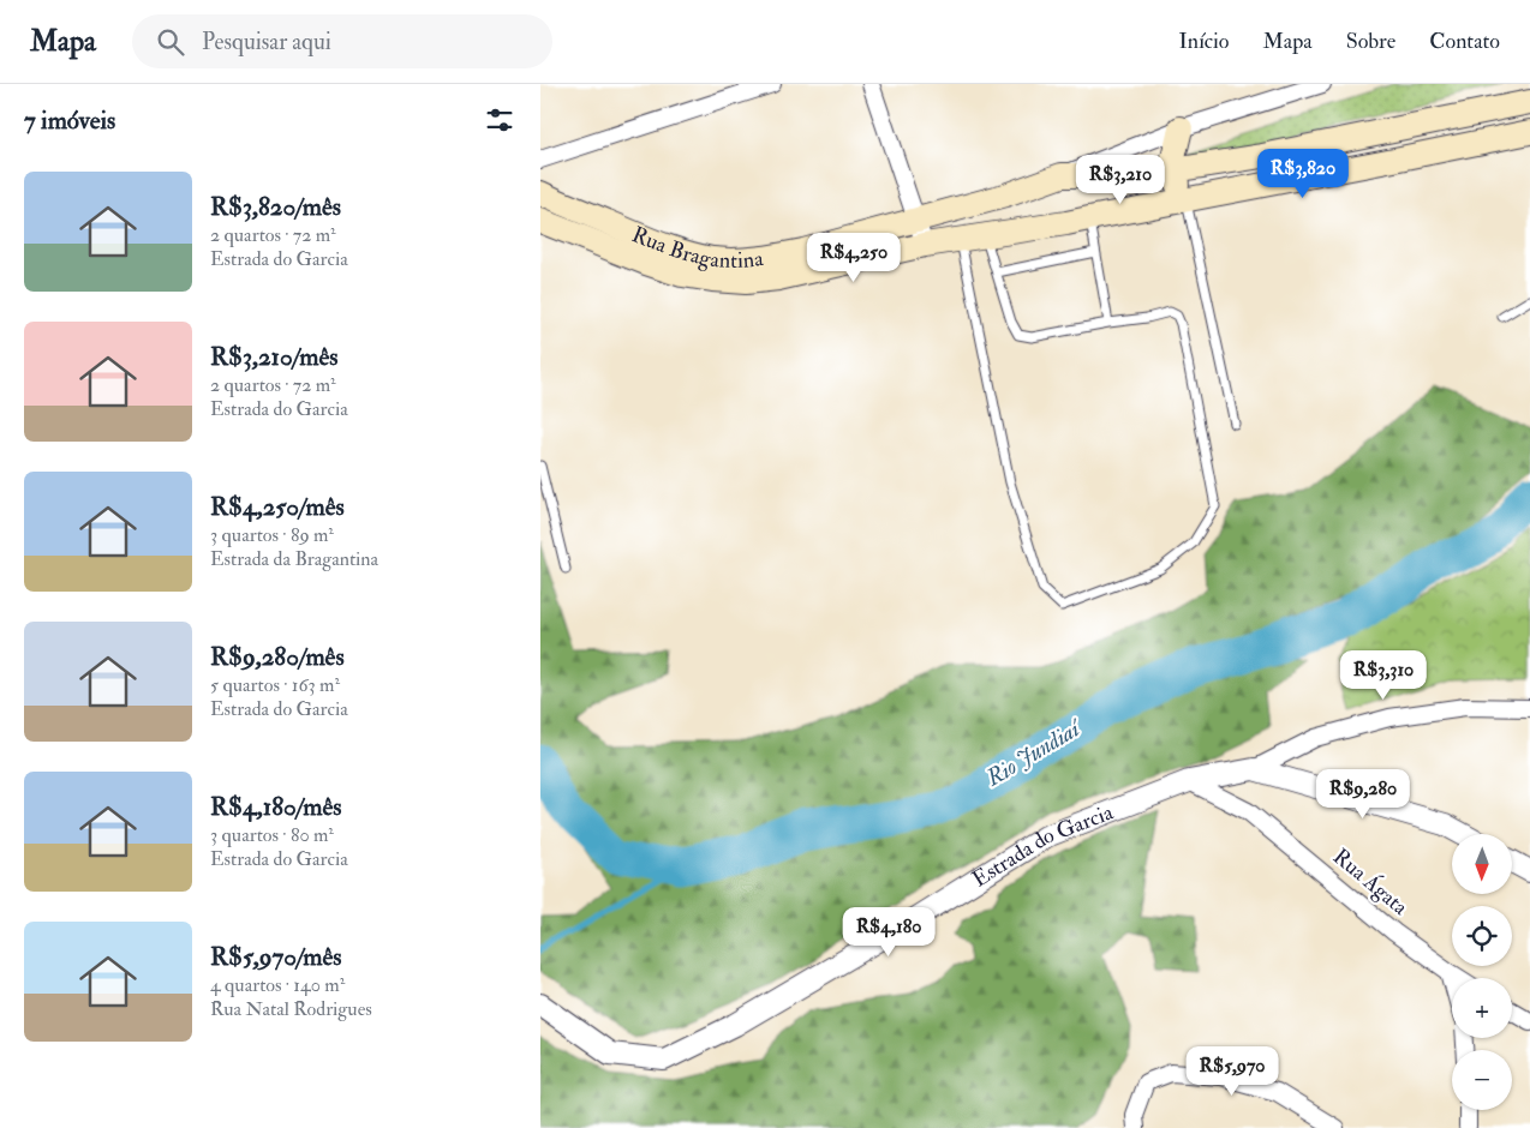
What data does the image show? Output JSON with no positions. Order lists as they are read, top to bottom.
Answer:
{
  "streets": {
    "main road": ["Rua Bragantina"],
    "street": ["Estrada do Garcia", "Rua Ágata"]
  },
  "crossings": [
    ["Estrada do Garcia", "Rua Ágata"]
  ],
  "water": ["Rio Jundiaí"],
  "north": "bottom",
  "page": {
    "header": "Mapa",
    "search": "Pesquisar aqui",
    "nav": [
      "Início",
      "Mapa",
      "Sobre",
      "Contato"
    ],
    "heading": "7 imóveis",
    "price": [
      "R$3,820",
      "R$3,210",
      "R$4,250",
      "R$3,310",
      "R$9,280",
      "R$4,180",
      "R$5,970"
    ],
    "list": [
      {
        "name": "R$3,820/mês",
        "note": "2 quartos · 72 m² · Estrada do Garcia"
      },
      {
        "name": "R$3,210/mês",
        "note": "2 quartos · 72 m² · Estrada do Garcia"
      },
      {
        "name": "R$4,250/mês",
        "note": "3 quartos · 89 m² · Estrada da Bragantina"
      },
      {
        "name": "R$9,280/mês",
        "note": "5 quartos · 163 m² · Estrada do Garcia"
      },
      {
        "name": "R$4,180/mês",
        "note": "3 quartos · 80 m² · Estrada do Garcia"
      },
      {
        "name": "R$5,970/mês",
        "note": "4 quartos · 140 m² · Rua Natal Rodrigues"
      }
    ],
    "map_buttons": ["+", "−"]
  }
}
